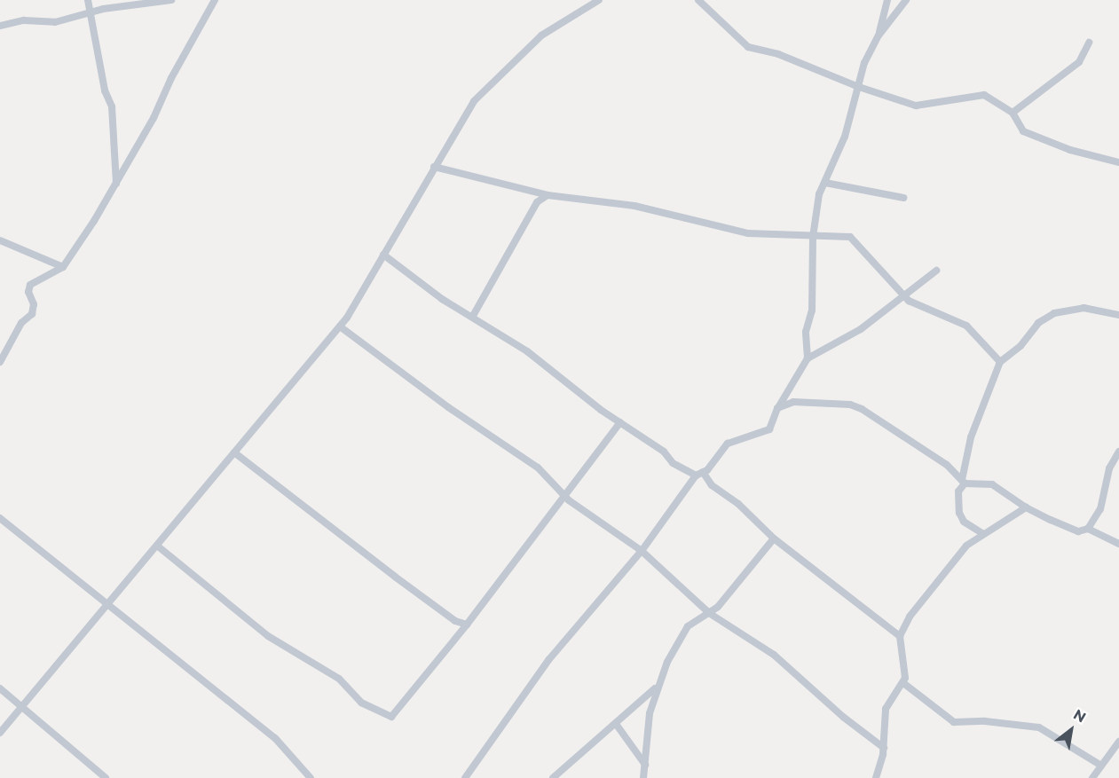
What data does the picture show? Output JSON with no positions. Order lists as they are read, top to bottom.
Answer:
{
  "north": "top right"
}
